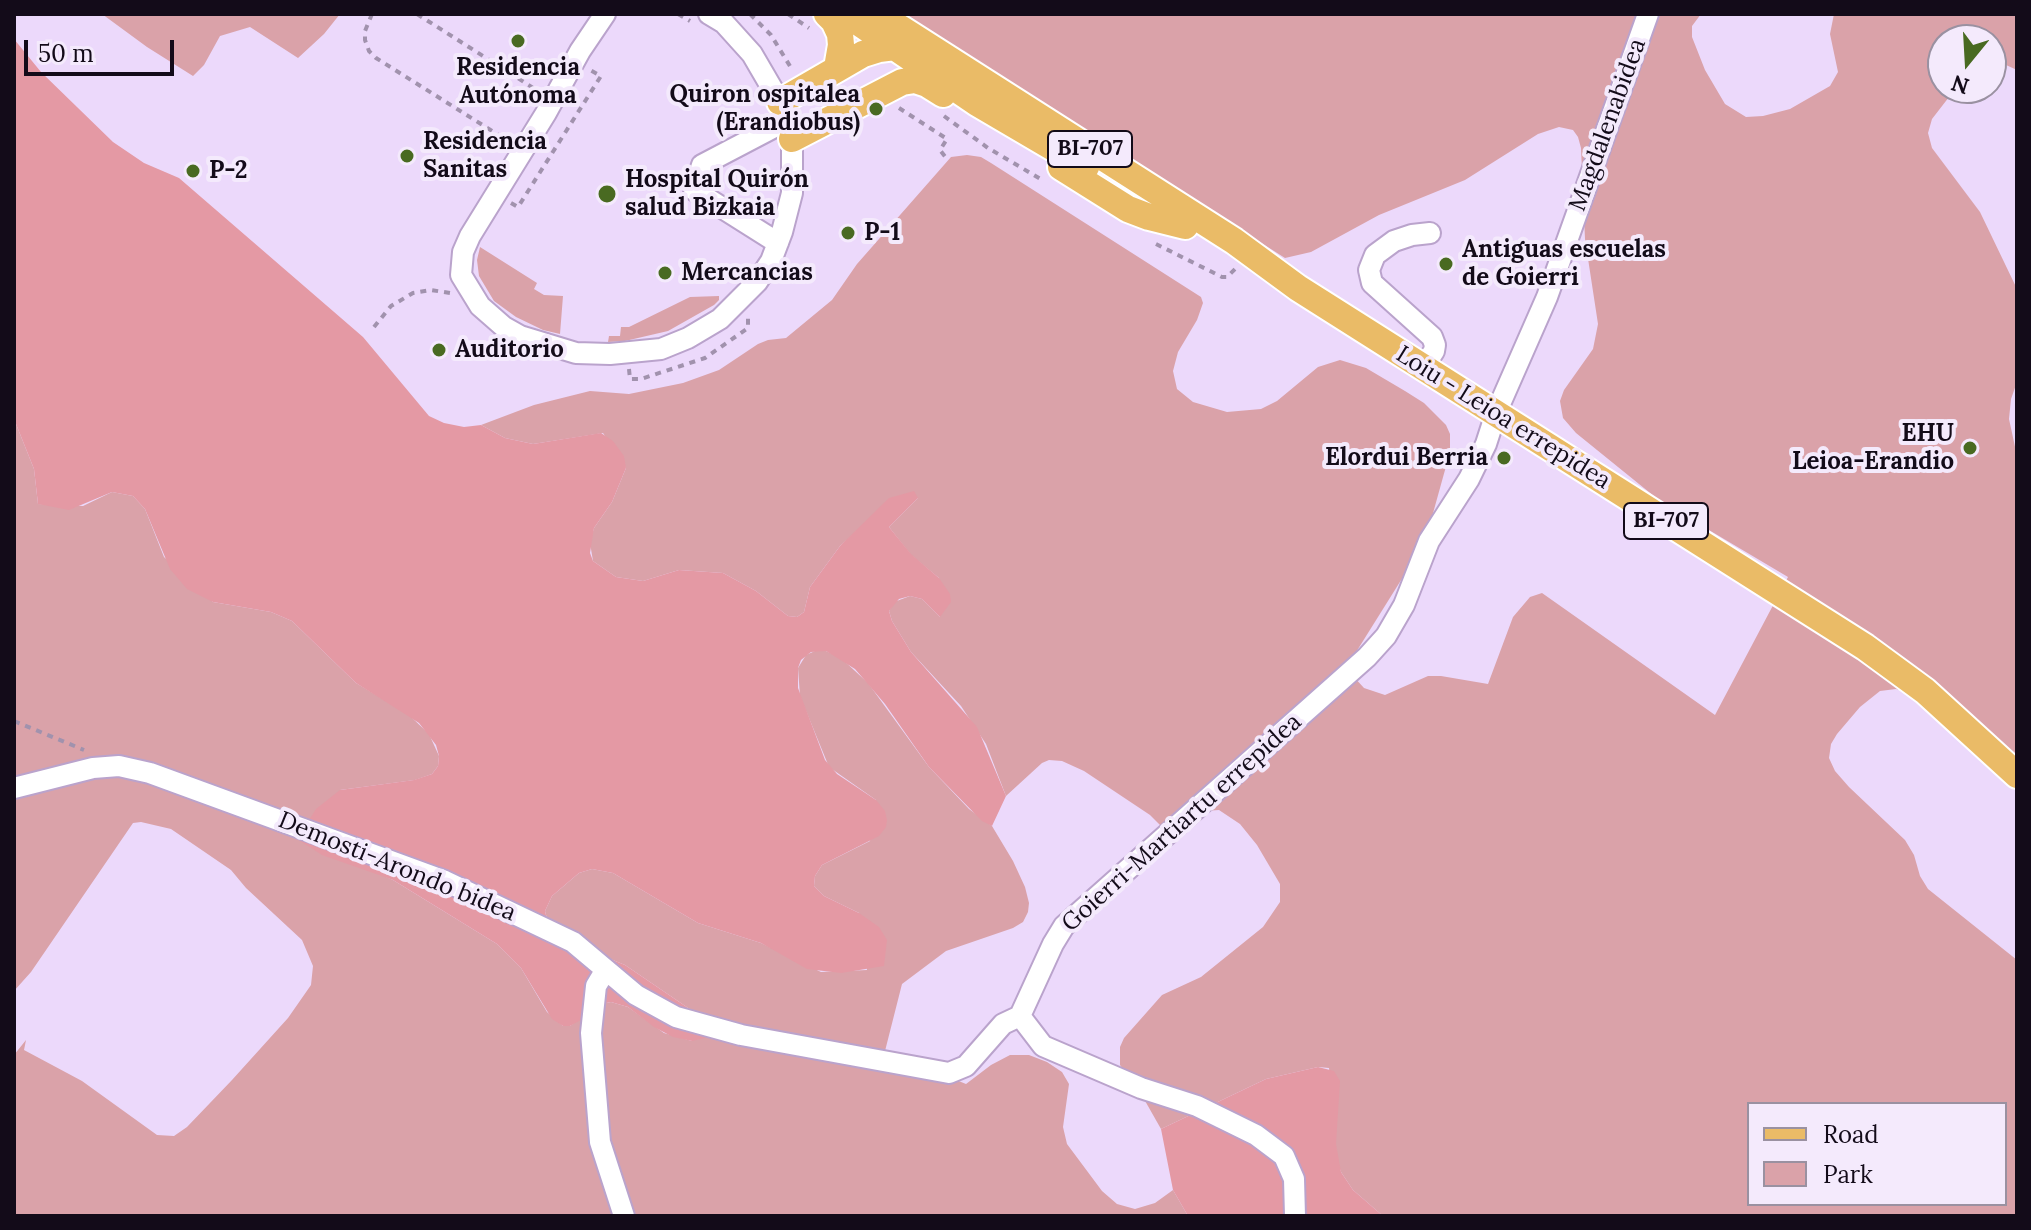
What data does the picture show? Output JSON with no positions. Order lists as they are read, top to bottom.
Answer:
{
  "streets": {
    "main road": ["BI-707", "Loiu - Leioa errepidea"],
    "street": ["Magdalenabidea", "Goierri-Martiartu errepidea", "Demosti-Arondo bidea"]
  },
  "crossings": [
    ["Magdalenabidea", "Loiu - Leioa errepidea"],
    ["Magdalenabidea", "Goierri-Martiartu errepidea"],
    ["Loiu - Leioa errepidea", "Goierri-Martiartu errepidea"],
    ["Goierri-Martiartu errepidea", "Demosti-Arondo bidea"]
  ],
  "places": [
    "Residencia Autónoma",
    "Quiron ospitalea (Erandiobus)",
    "Residencia Sanitas",
    "P-2",
    "Hospital Quirón salud Bizkaia",
    "P-1",
    "Antiguas escuelas de Goierri",
    "Mercancias",
    "Auditorio",
    "EHU Leioa-Erandio",
    "Elordui Berria"
  ],
  "legend": ["Road", "Park"],
  "scale_bar": "50 m",
  "north": "bottom"
}
